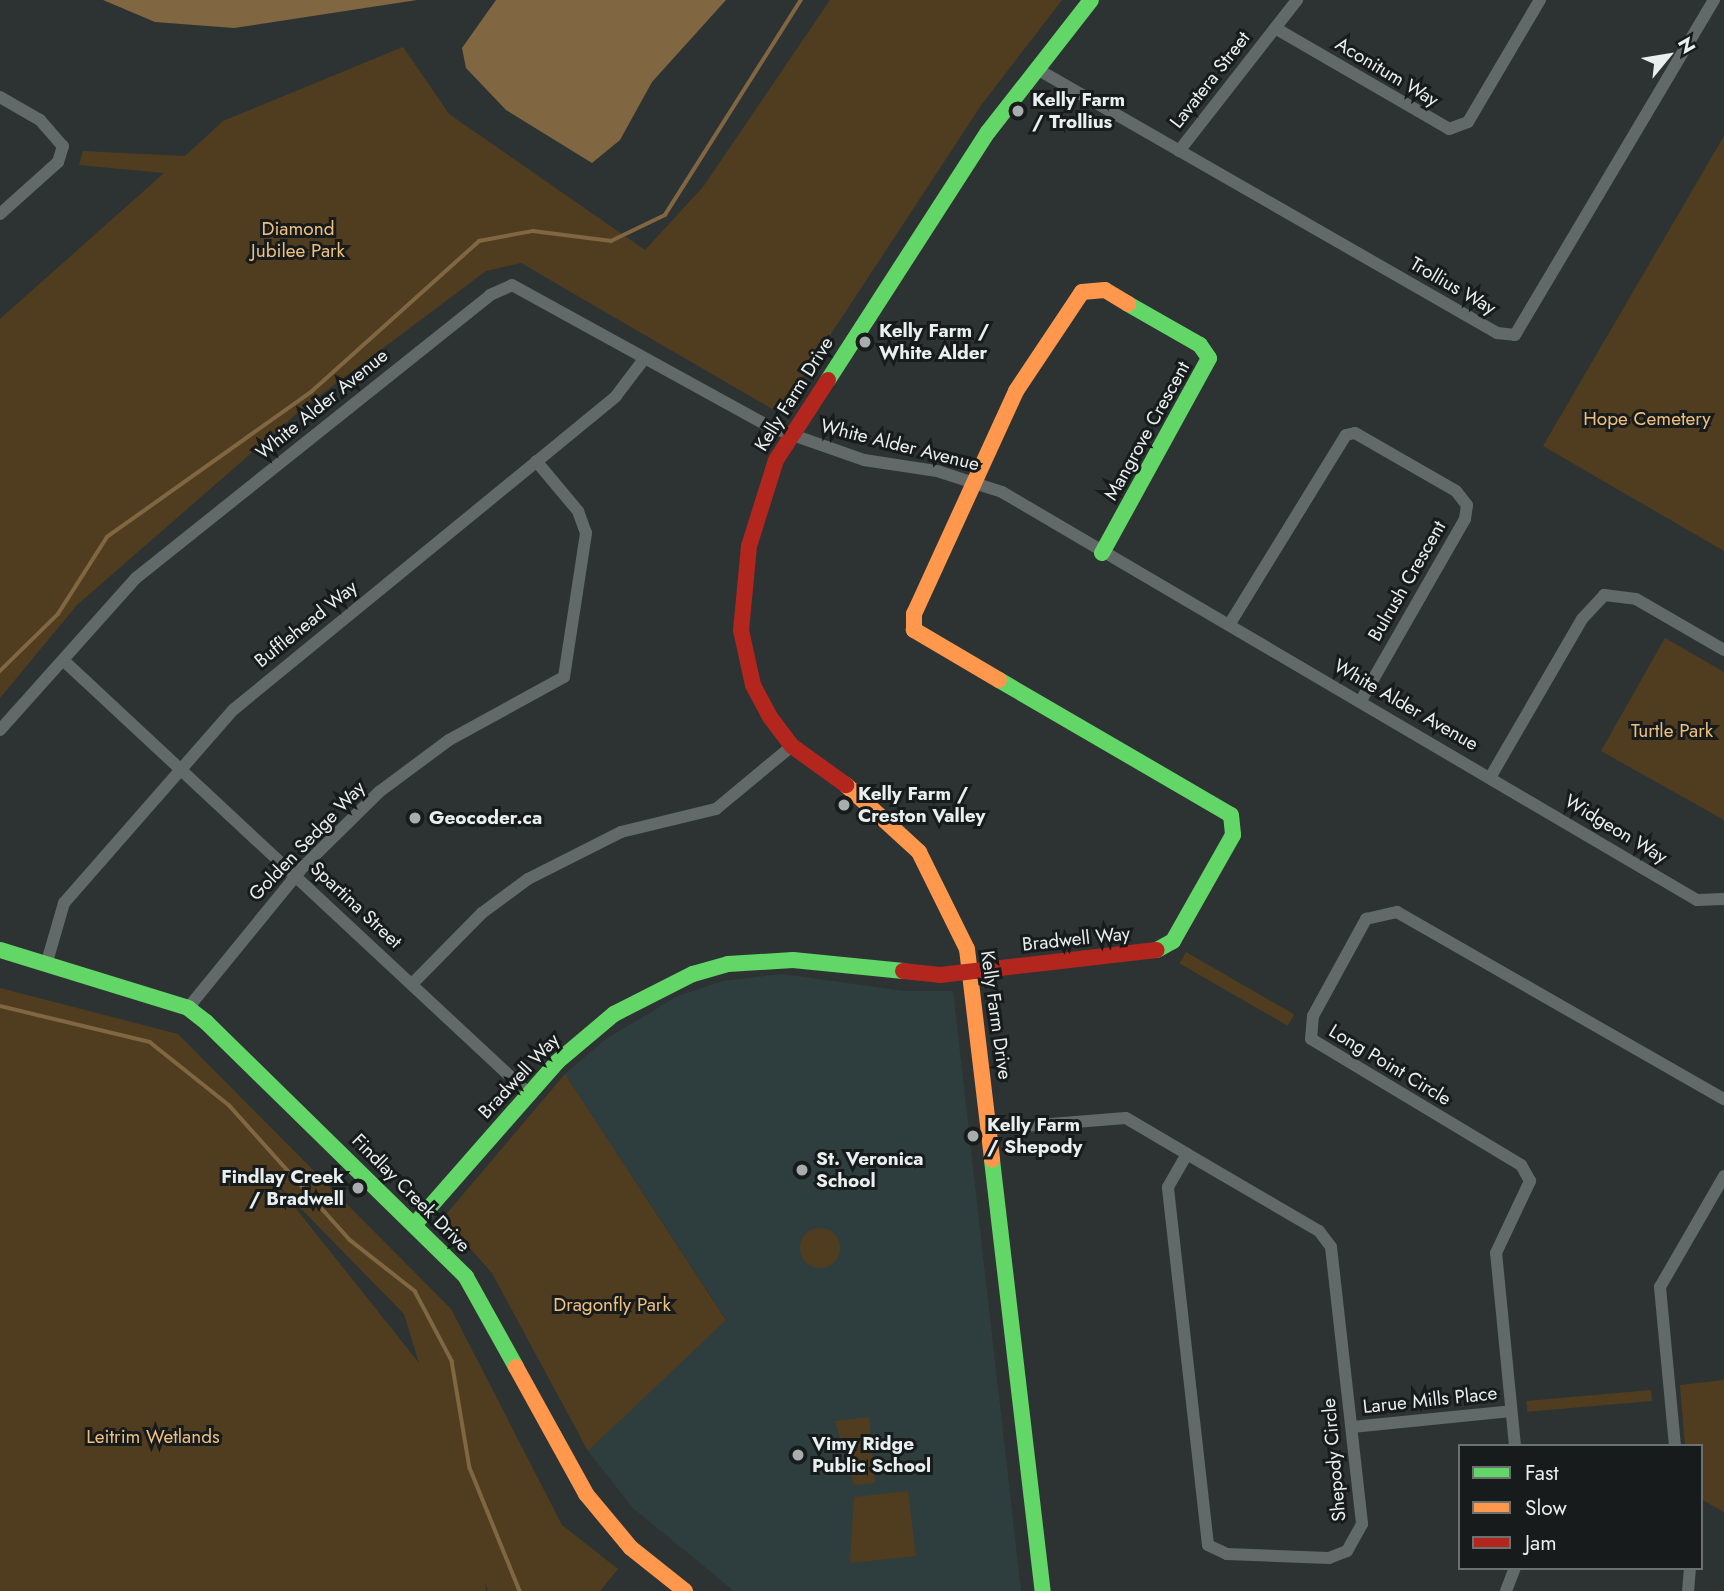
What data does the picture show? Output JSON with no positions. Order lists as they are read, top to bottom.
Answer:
{
  "streets": {
    "street": [
      "Aconitum Way",
      "Lavatera Street",
      "Trollius Way",
      "Kelly Farm Drive",
      "White Alder Avenue",
      "Mangrove Crescent",
      "Bulrush Crescent",
      "Bufflehead Way",
      "Widgeon Way",
      "Golden Sedge Way",
      "Spartina Street",
      "Bradwell Way",
      "Long Point Circle",
      "Findlay Creek Drive",
      "Larue Mills Place",
      "Shepody Circle"
    ]
  },
  "crossings": [
    ["Aconitum Way", "Lavatera Street"],
    ["Lavatera Street", "Trollius Way"],
    ["Trollius Way", "Kelly Farm Drive"],
    ["Kelly Farm Drive", "White Alder Avenue"],
    ["Kelly Farm Drive", "Bradwell Way"],
    ["Kelly Farm Drive", "Shepody Circle"],
    ["White Alder Avenue", "Mangrove Crescent"],
    ["White Alder Avenue", "Bulrush Crescent"],
    ["White Alder Avenue", "Bufflehead Way"],
    ["White Alder Avenue", "Widgeon Way"],
    ["White Alder Avenue", "Spartina Street"],
    ["White Alder Avenue", "Bradwell Way"],
    ["Mangrove Crescent", "Bradwell Way"],
    ["Bufflehead Way", "Golden Sedge Way"],
    ["Bufflehead Way", "Spartina Street"],
    ["Bufflehead Way", "Findlay Creek Drive"],
    ["Golden Sedge Way", "Spartina Street"],
    ["Golden Sedge Way", "Findlay Creek Drive"],
    ["Spartina Street", "Bradwell Way"],
    ["Bradwell Way", "Findlay Creek Drive"],
    ["Long Point Circle", "Larue Mills Place"],
    ["Larue Mills Place", "Shepody Circle"]
  ],
  "parks": [
    "Diamond Jubilee Park",
    "Hope Cemetery",
    "Turtle Park",
    "Dragonfly Park",
    "Leitrim Wetlands"
  ],
  "places": [
    "Kelly Farm / Trollius",
    "Kelly Farm / White Alder",
    "Kelly Farm / Creston Valley",
    "Geocoder.ca",
    "Kelly Farm / Shepody",
    "St. Veronica School",
    "Findlay Creek / Bradwell",
    "Vimy Ridge Public School"
  ],
  "legend": ["Fast", "Slow", "Jam"],
  "north": "top right"
}
